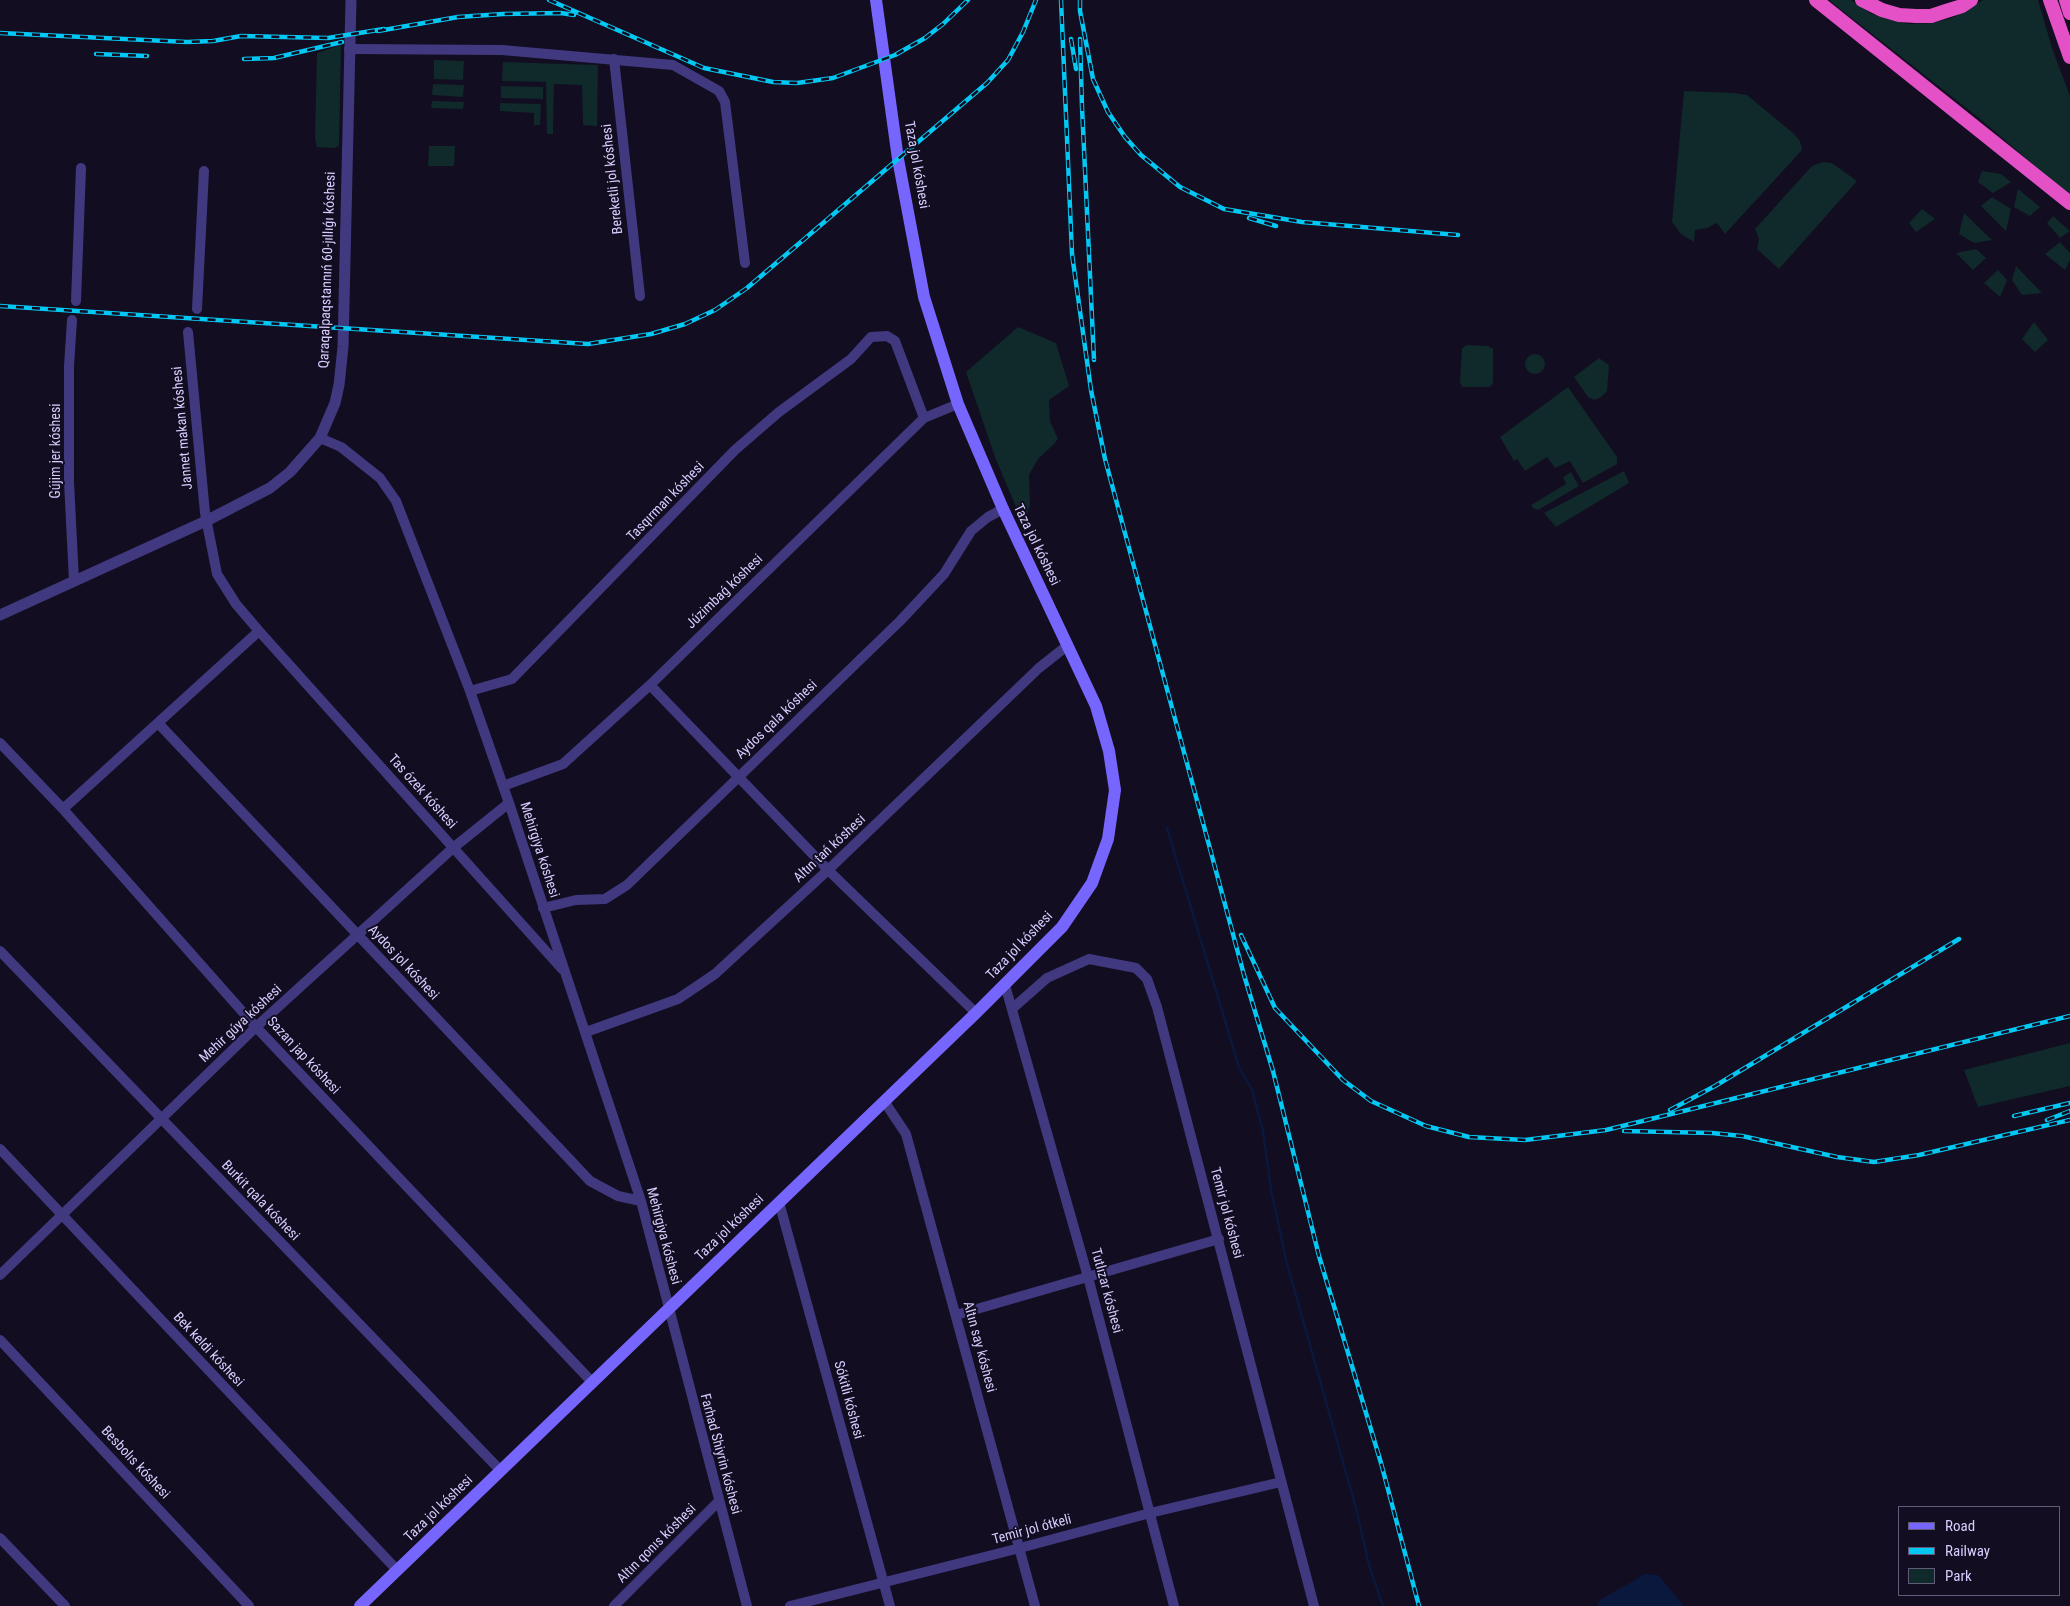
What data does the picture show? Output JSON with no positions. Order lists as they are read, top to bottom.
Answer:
{
  "streets": {
    "main road": ["Taza jol kóshesi"],
    "street": [
      "Bereketli jol kóshesi",
      "Qaraqalpaqstannıń 60-jıllıǵı kóshesi",
      "Jannet makan kóshesi",
      "Gújim jer kóshesi",
      "Tasqırman kóshesi",
      "Júzimbaǵ kóshesi",
      "Aydos qala kóshesi",
      "Tas ózek kóshesi",
      "Altın tań kóshesi",
      "Mehirgiya kóshesi",
      "Aydos jol kóshesi",
      "Mehir gúyа kóshesi",
      "Sazan jap kóshesi",
      "Burkit qala kóshesi",
      "Temir jol kóshesi",
      "Tutlızar kóshesi",
      "Altın say kóshesi",
      "Bek keldi kóshesi",
      "Sókitli kóshesi",
      "Farhad Shiyrin kóshesi",
      "Besbolıs kóshesi",
      "Temir jol ótkeli",
      "Altın qonıs kóshesi"
    ]
  },
  "crossings": [
    ["Taza jol kóshesi", "Júzimbaǵ kóshesi"],
    ["Taza jol kóshesi", "Aydos qala kóshesi"],
    ["Taza jol kóshesi", "Altın tań kóshesi"],
    ["Taza jol kóshesi", "Mehirgiya kóshesi"],
    ["Taza jol kóshesi", "Sazan jap kóshesi"],
    ["Taza jol kóshesi", "Burkit qala kóshesi"],
    ["Taza jol kóshesi", "Tutlızar kóshesi"],
    ["Taza jol kóshesi", "Altın say kóshesi"],
    ["Taza jol kóshesi", "Bek keldi kóshesi"],
    ["Taza jol kóshesi", "Sókitli kóshesi"],
    ["Taza jol kóshesi", "Farhad Shiyrin kóshesi"],
    ["Qaraqalpaqstannıń 60-jıllıǵı kóshesi", "Jannet makan kóshesi"],
    ["Qaraqalpaqstannıń 60-jıllıǵı kóshesi", "Gújim jer kóshesi"],
    ["Qaraqalpaqstannıń 60-jıllıǵı kóshesi", "Tas ózek kóshesi"],
    ["Qaraqalpaqstannıń 60-jıllıǵı kóshesi", "Mehirgiya kóshesi"],
    ["Jannet makan kóshesi", "Tas ózek kóshesi"],
    ["Tasqırman kóshesi", "Júzimbaǵ kóshesi"],
    ["Tasqırman kóshesi", "Mehirgiya kóshesi"],
    ["Júzimbaǵ kóshesi", "Mehirgiya kóshesi"],
    ["Aydos qala kóshesi", "Mehirgiya kóshesi"],
    ["Tas ózek kóshesi", "Mehirgiya kóshesi"],
    ["Tas ózek kóshesi", "Mehir gúyа kóshesi"],
    ["Altın tań kóshesi", "Mehirgiya kóshesi"],
    ["Mehirgiya kóshesi", "Aydos jol kóshesi"],
    ["Mehirgiya kóshesi", "Mehir gúyа kóshesi"],
    ["Mehirgiya kóshesi", "Farhad Shiyrin kóshesi"],
    ["Aydos jol kóshesi", "Mehir gúyа kóshesi"],
    ["Mehir gúyа kóshesi", "Sazan jap kóshesi"],
    ["Mehir gúyа kóshesi", "Burkit qala kóshesi"],
    ["Mehir gúyа kóshesi", "Bek keldi kóshesi"],
    ["Temir jol kóshesi", "Tutlızar kóshesi"],
    ["Temir jol kóshesi", "Temir jol ótkeli"],
    ["Tutlızar kóshesi", "Temir jol ótkeli"],
    ["Altın say kóshesi", "Temir jol ótkeli"],
    ["Sókitli kóshesi", "Temir jol ótkeli"],
    ["Farhad Shiyrin kóshesi", "Altın qonıs kóshesi"]
  ],
  "legend": ["Road", "Railway", "Park"]
}
